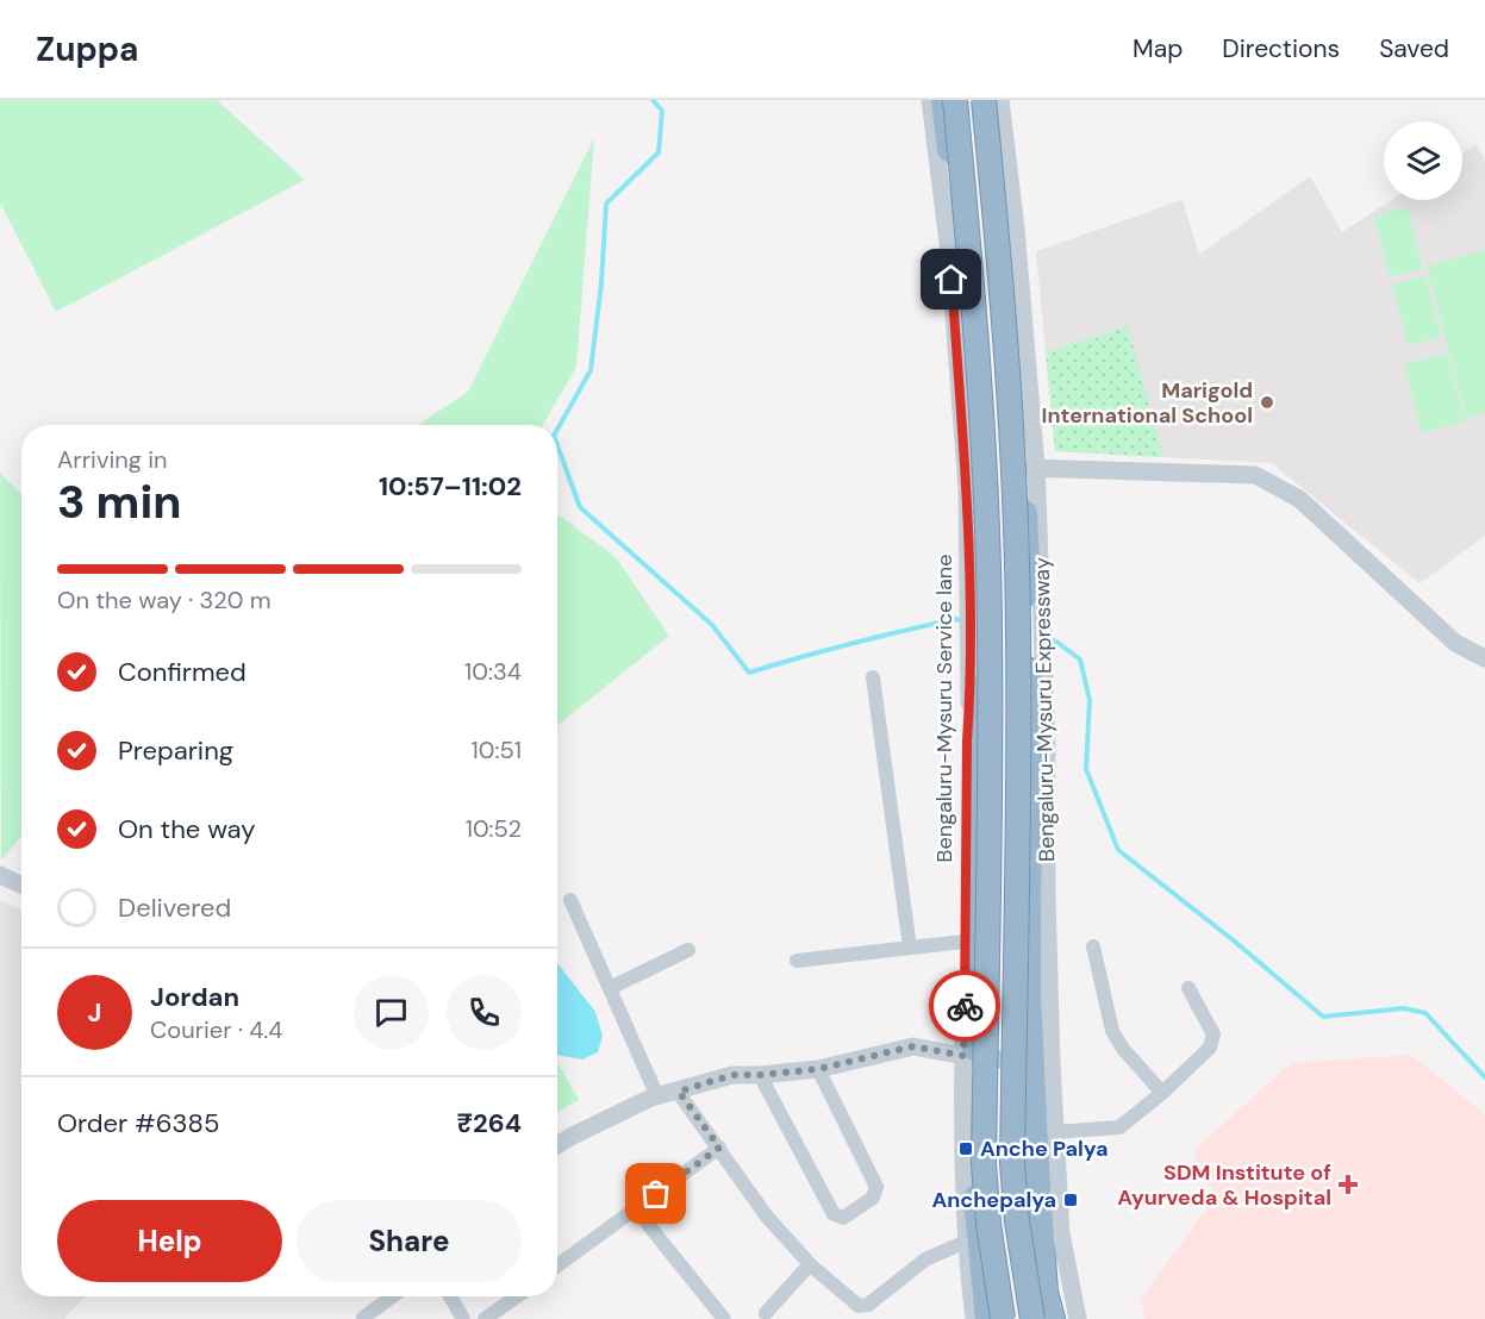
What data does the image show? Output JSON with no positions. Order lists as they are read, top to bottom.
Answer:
{
  "streets": {
    "highway": ["Bengaluru-Mysuru Expressway"],
    "street": ["Bengaluru-Mysuru Service lane"]
  },
  "places": {
    "other": ["Marigold International School"],
    "transit": ["Anche Palya", "Anchepalya"],
    "health": ["SDM Institute of Ayurveda & Hospital"]
  },
  "page": {
    "header": "Zuppa",
    "nav": ["Map", "Directions", "Saved"],
    "heading": ["3 min", "Arriving in", "10:57–11:02"],
    "panel": [
      "Jordan",
      "Courier · 4.4",
      "Order #6385",
      "₹264"
    ],
    "bar": "On the way · 320 m",
    "list": [
      ["Confirmed", "10:34"],
      ["Preparing", "10:51"],
      ["On the way", "10:52"],
      "Delivered"
    ],
    "round": "J",
    "buttons": ["Help", "Share"]
  }
}
